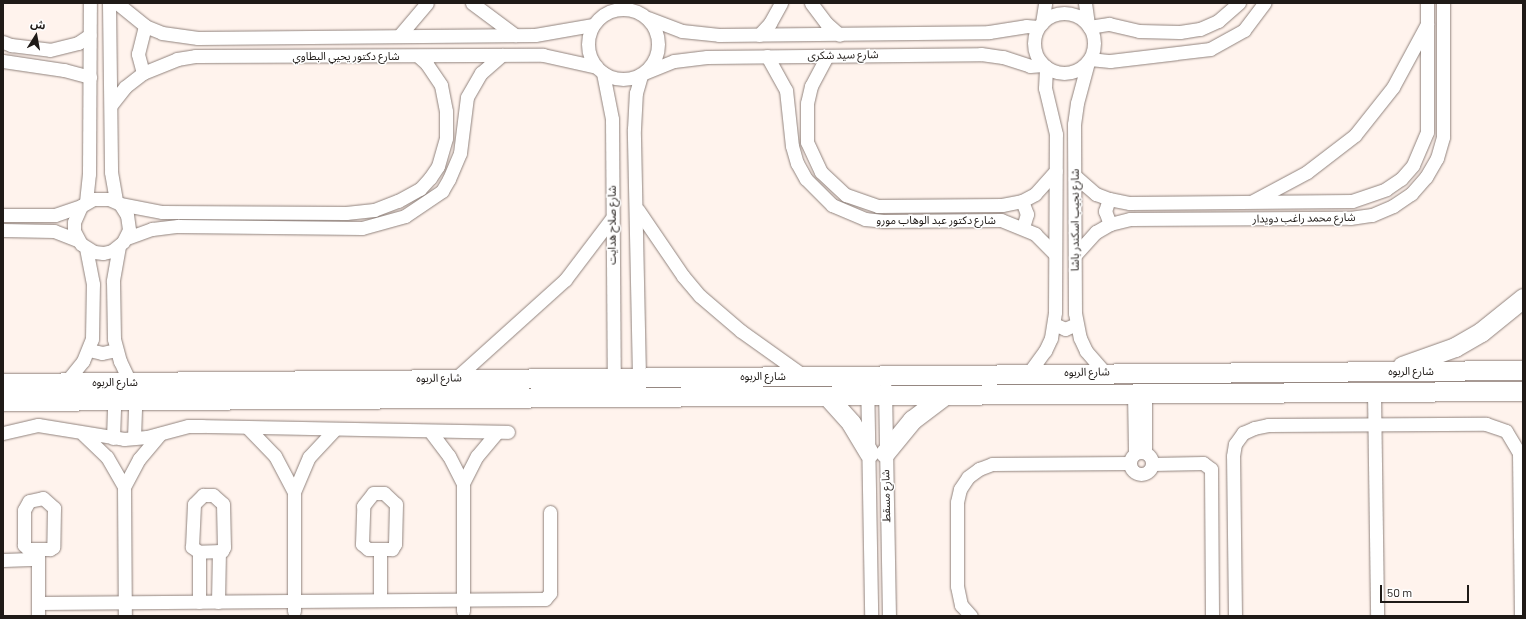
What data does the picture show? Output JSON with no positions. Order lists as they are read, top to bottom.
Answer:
{
  "streets": {
    "street": [
      "شارع سيد شكرى",
      "شارع دكتور يحيي البطاوي",
      "شارع محمد راغب دويدار",
      "شارع دكتور عبد الوهاب مورو",
      "شارع نجيب اسكندر باشا",
      "شارع صلاح هدايت",
      "شارع الربوه",
      "شارع مسقط"
    ]
  },
  "crossings": [
    ["شارع سيد شكرى", "شارع دكتور يحيي البطاوي"],
    ["شارع سيد شكرى", "شارع دكتور عبد الوهاب مورو"],
    ["شارع سيد شكرى", "شارع نجيب اسكندر باشا"],
    ["شارع سيد شكرى", "شارع صلاح هدايت"],
    ["شارع دكتور يحيي البطاوي", "شارع صلاح هدايت"],
    ["شارع محمد راغب دويدار", "شارع نجيب اسكندر باشا"],
    ["شارع دكتور عبد الوهاب مورو", "شارع نجيب اسكندر باشا"],
    ["شارع نجيب اسكندر باشا", "شارع الربوه"],
    ["شارع صلاح هدايت", "شارع الربوه"],
    ["شارع الربوه", "شارع مسقط"]
  ],
  "scale_bar": "50 m",
  "north": "top"
}
